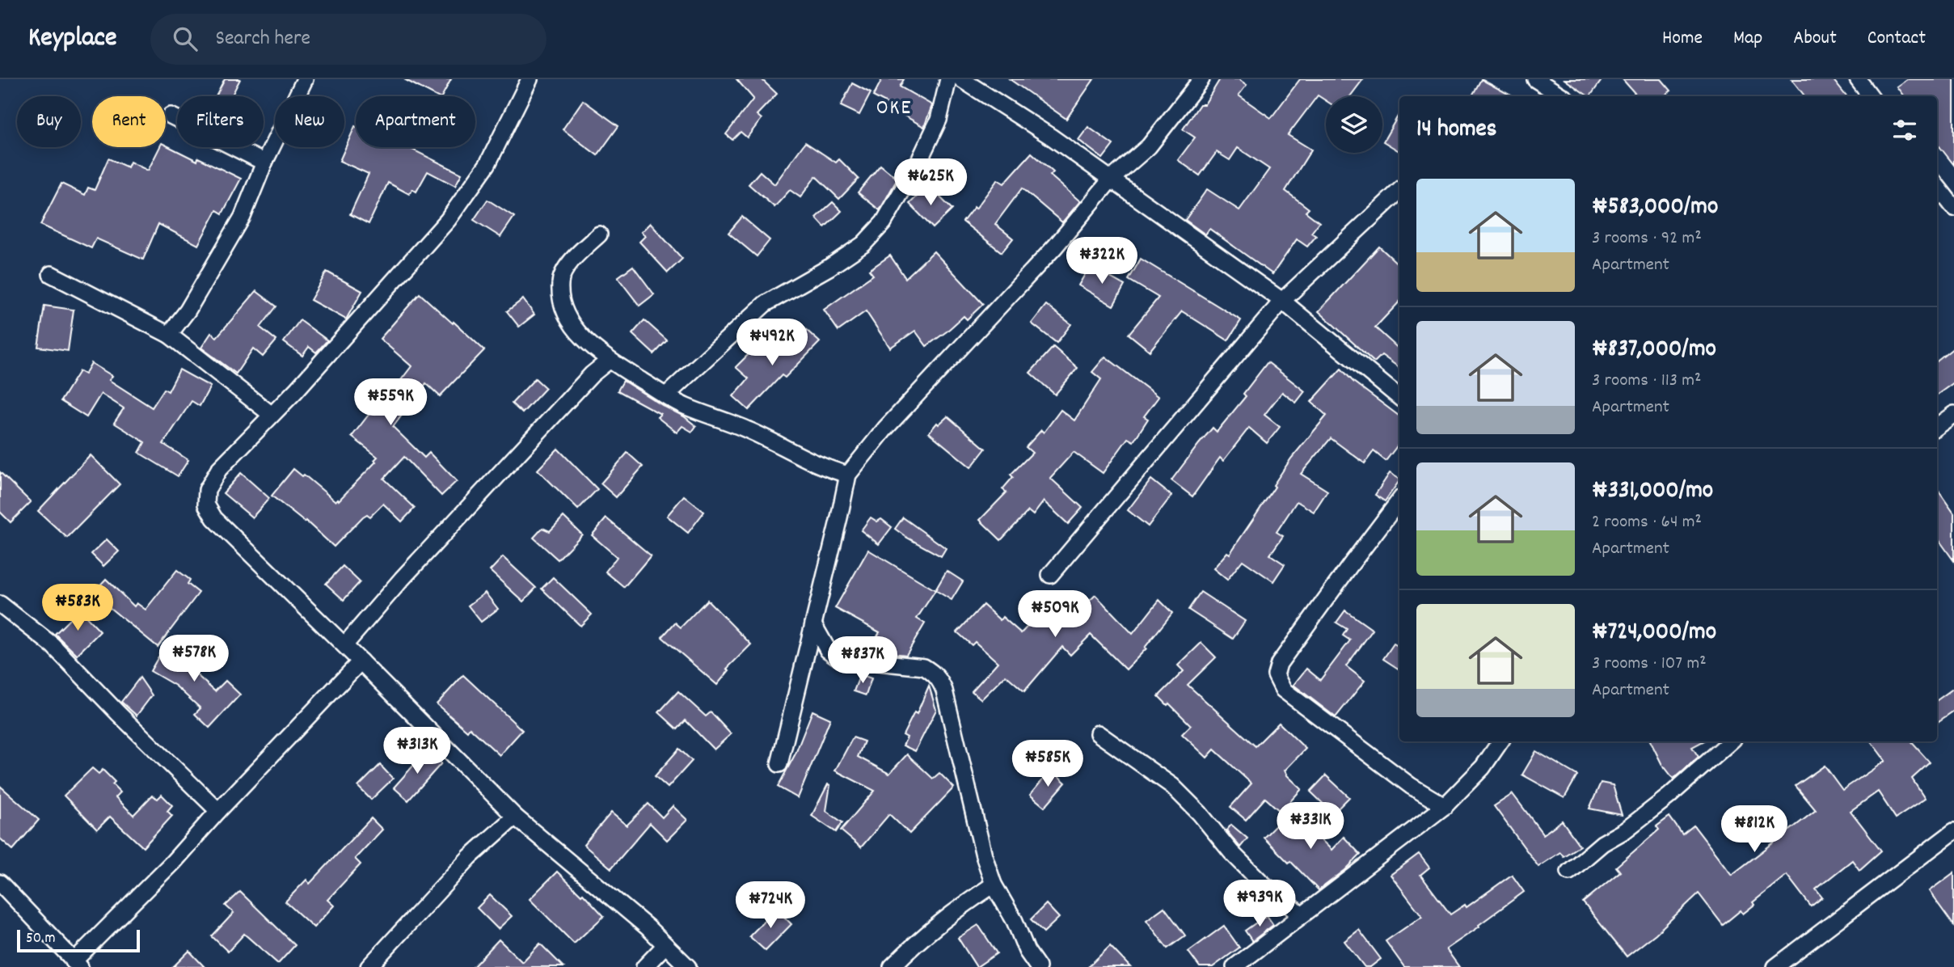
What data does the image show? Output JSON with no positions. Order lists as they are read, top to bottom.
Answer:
{
  "districts": ["OKE"],
  "scale_bar": "50 m",
  "page": {
    "header": "Keyplace",
    "search": "Search here",
    "nav": [
      "Home",
      "Map",
      "About",
      "Contact"
    ],
    "chip": [
      "Buy",
      "Rent",
      "Filters",
      "New",
      "Apartment"
    ],
    "heading": "14 homes",
    "price": [
      "₦625K",
      "₦322K",
      "₦492K",
      "₦559K",
      "₦583K",
      "₦509K",
      "₦578K",
      "₦837K",
      "₦313K",
      "₦585K",
      "₦331K",
      "₦812K",
      "₦939K",
      "₦724K"
    ],
    "list": [
      {
        "name": "₦583,000/mo",
        "note": "3 rooms · 92 m² · Apartment"
      },
      {
        "name": "₦837,000/mo",
        "note": "3 rooms · 113 m² · Apartment"
      },
      {
        "name": "₦331,000/mo",
        "note": "2 rooms · 64 m² · Apartment"
      },
      {
        "name": "₦724,000/mo",
        "note": "3 rooms · 107 m² · Apartment"
      }
    ],
    "scale": "50 m"
  }
}
